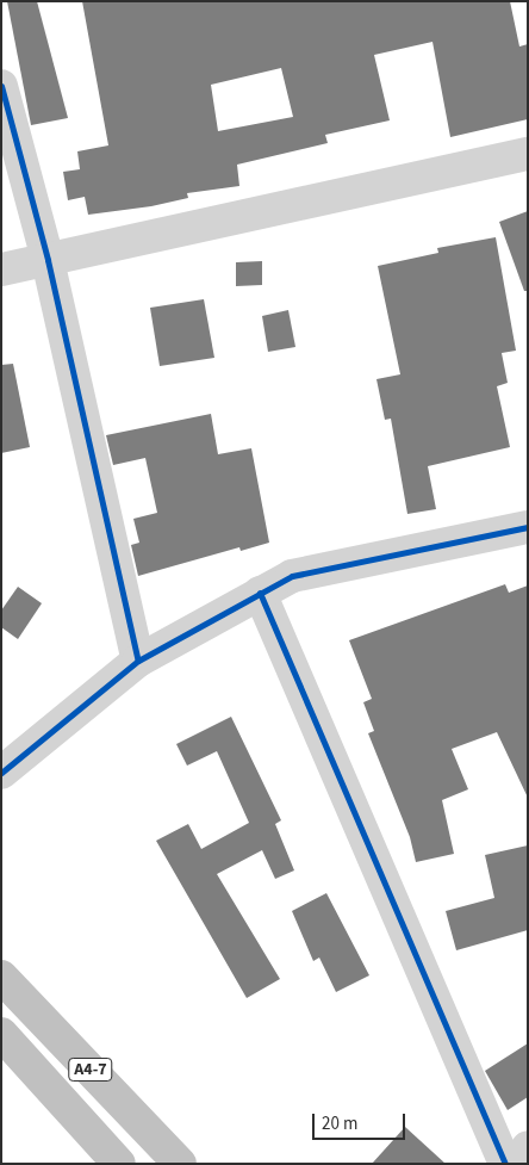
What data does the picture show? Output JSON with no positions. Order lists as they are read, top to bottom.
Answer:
{
  "streets": {
    "highway": ["A4-7"]
  },
  "scale_bar": "20 m"
}
